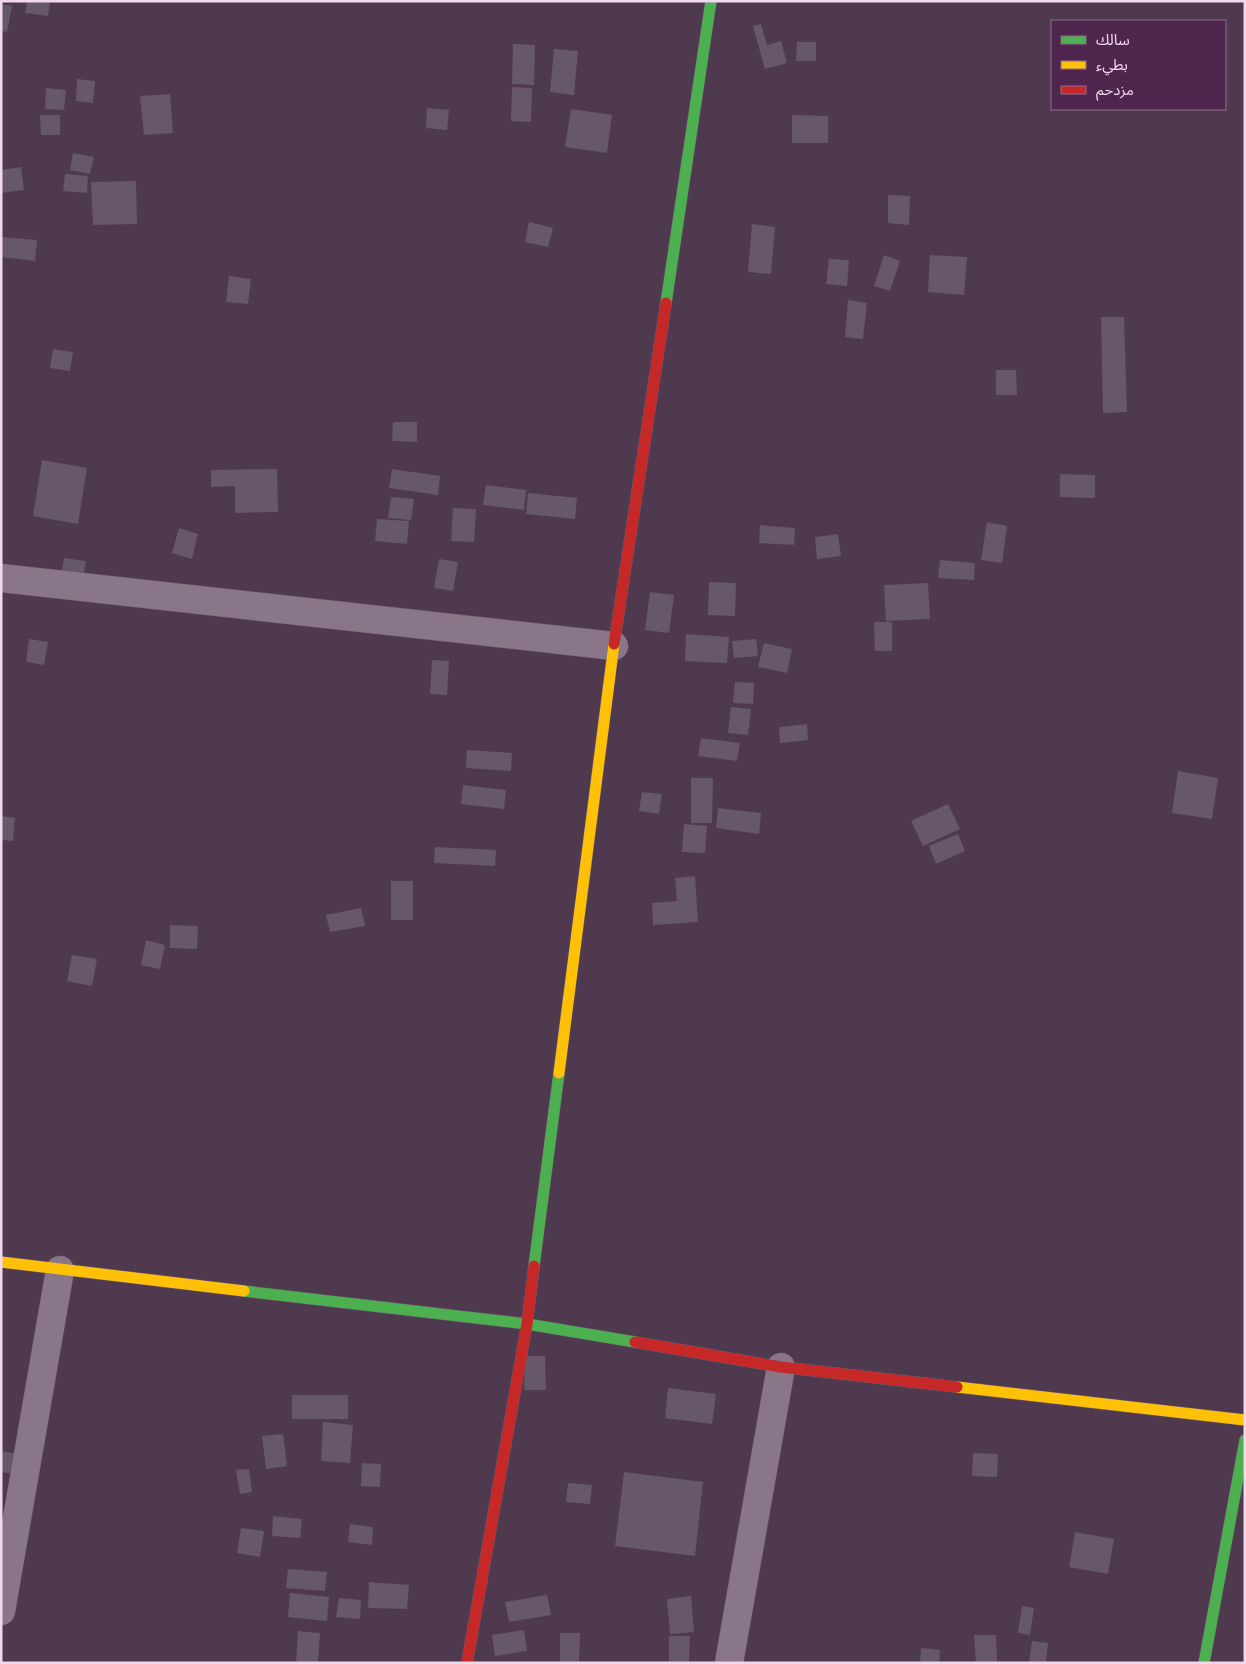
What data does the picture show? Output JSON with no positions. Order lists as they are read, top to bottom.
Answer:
{
  "legend": ["سالك", "بطيء", "مزدحم"]
}
